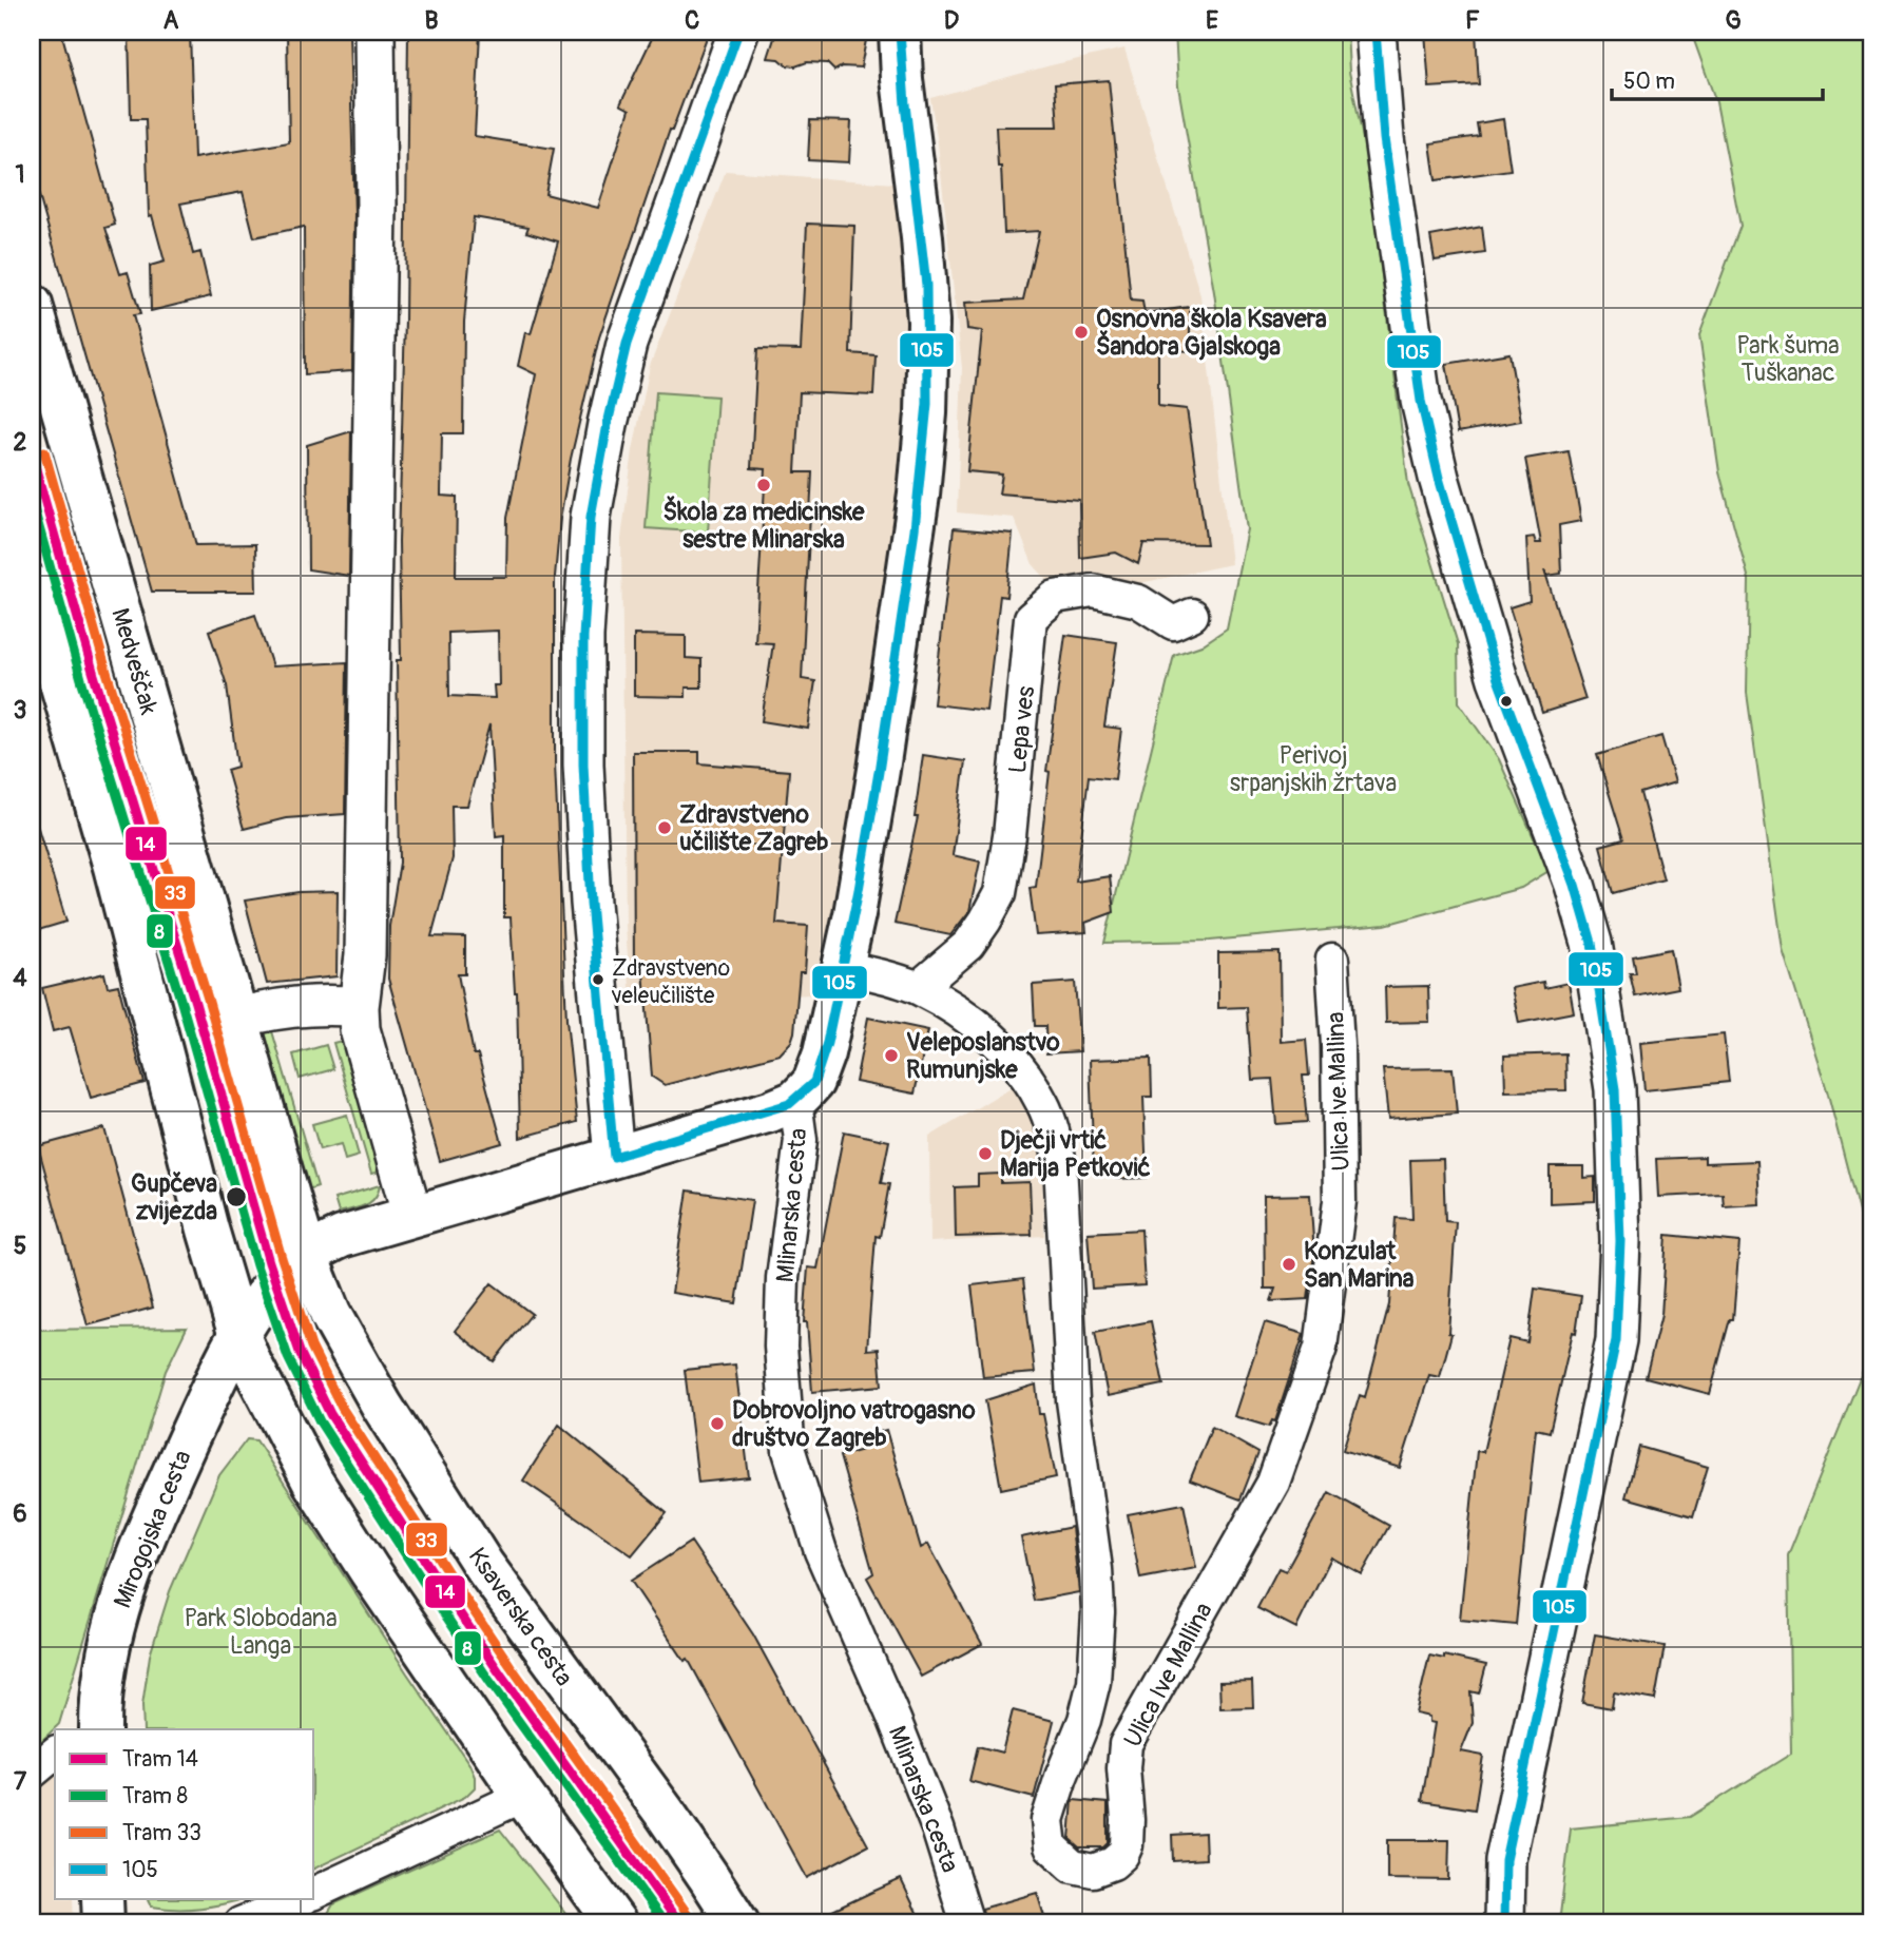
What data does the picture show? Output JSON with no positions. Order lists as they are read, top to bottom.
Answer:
{
  "streets": {
    "main road": [
      "Medveščak",
      "Mlinarska cesta",
      "Mirogojska cesta",
      "Ksaverska cesta"
    ],
    "street": ["Lepa ves", "Ulica Ive Mallina"]
  },
  "crossings": [
    ["Lepa ves", "Ulica Ive Mallina"],
    ["Ulica Ive Mallina", "Mlinarska cesta"]
  ],
  "parks": ["Park šuma Tuškanac", "Perivoj srpanjskih žrtava", "Park Slobodana Langa"],
  "places": [
    "Osnovna škola Ksavera Šandora Gjalskoga",
    "Škola za medicinske sestre Mlinarska",
    "Zdravstveno učilište Zagreb",
    "Zdravstveno veleučilište",
    "Veleposlanstvo Rumunjske",
    "Dječji vrtić Marija Petković",
    "Gupčeva zvijezda",
    "Konzulat San Marina",
    "Dobrovoljno vatrogasno društvo Zagreb"
  ],
  "lines": [
    "transit line 105",
    "tram line 33",
    "tram line 14",
    "tram line 8"
  ],
  "legend": [
    "Tram 14",
    "Tram 8",
    "Tram 33",
    "105"
  ],
  "scale_bar": "50 m",
  "grid": {
    "columns": [
      "A",
      "B",
      "C",
      "D",
      "E",
      "F",
      "G"
    ],
    "rows": [
      "1",
      "2",
      "3",
      "4",
      "5",
      "6",
      "7"
    ]
  }
}
